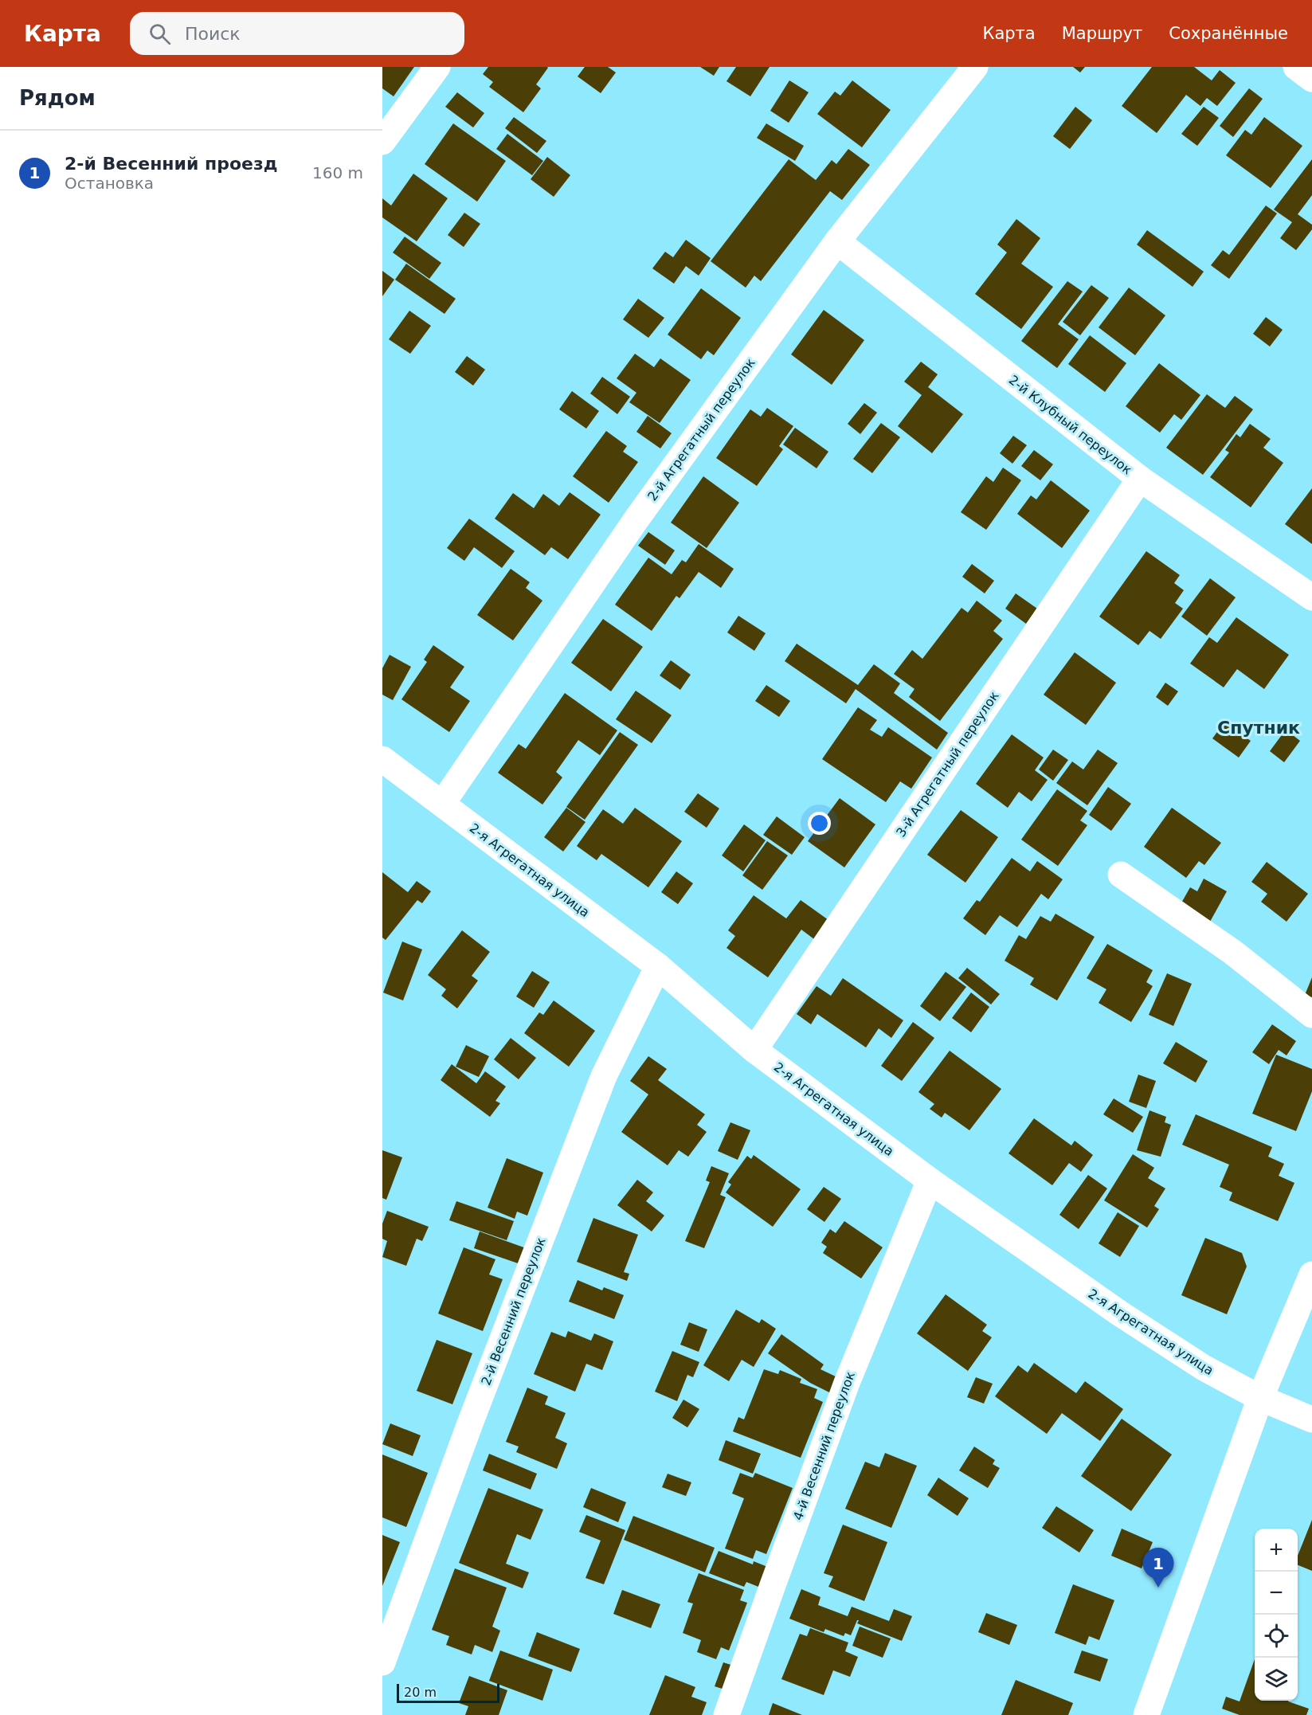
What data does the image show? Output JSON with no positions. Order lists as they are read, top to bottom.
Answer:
{
  "streets": {
    "street": [
      "2-й Клубный переулок",
      "2-й Агрегатный переулок",
      "3-й Агрегатный переулок",
      "2-я Агрегатная улица",
      "2-й Весенний переулок",
      "4-й Весенний переулок"
    ]
  },
  "crossings": [
    ["2-й Клубный переулок", "2-й Агрегатный переулок"],
    ["2-й Клубный переулок", "3-й Агрегатный переулок"],
    ["2-й Агрегатный переулок", "2-я Агрегатная улица"],
    ["3-й Агрегатный переулок", "2-я Агрегатная улица"],
    ["2-я Агрегатная улица", "2-й Весенний переулок"],
    ["2-я Агрегатная улица", "4-й Весенний переулок"]
  ],
  "districts": ["Спутник"],
  "scale_bar": "20 m",
  "page": {
    "header": "Карта",
    "search": "Поиск",
    "nav": ["Карта", "Маршрут", "Сохранённые"],
    "heading": "Рядом",
    "list": [
      {
        "mark": "1",
        "name": "2-й Весенний проезд",
        "note": "Остановка",
        "value": "160 m"
      }
    ],
    "map_buttons": ["+", "−"],
    "pins": "1",
    "scale": "20 m"
  }
}
